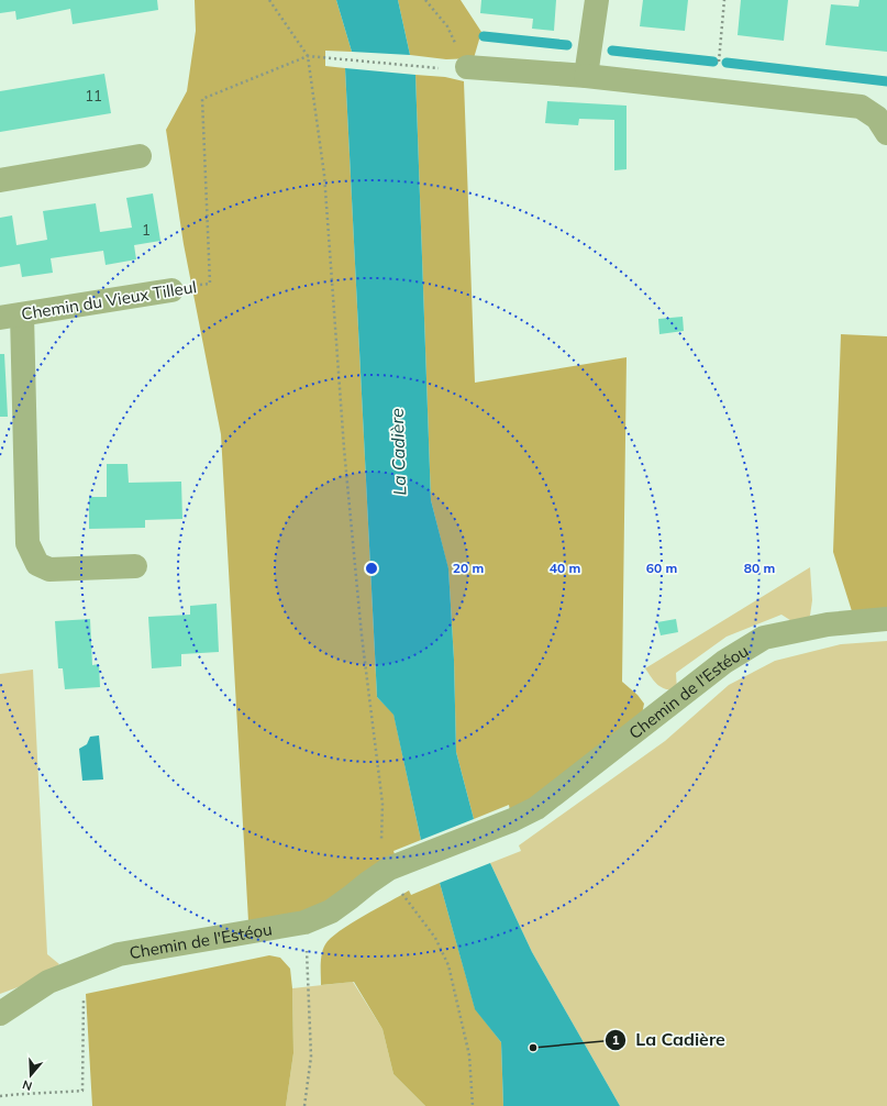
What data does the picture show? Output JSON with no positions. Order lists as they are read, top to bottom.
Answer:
{
  "streets": {
    "street": ["Chemin du Vieux Tilleul", "Chemin de l'Estéou"]
  },
  "water": ["La Cadière"],
  "places": ["La Cadière"],
  "house_numbers": ["11", "1"],
  "north": "bottom",
  "rings": [
    "20 m",
    "40 m",
    "60 m",
    "80 m"
  ]
}
